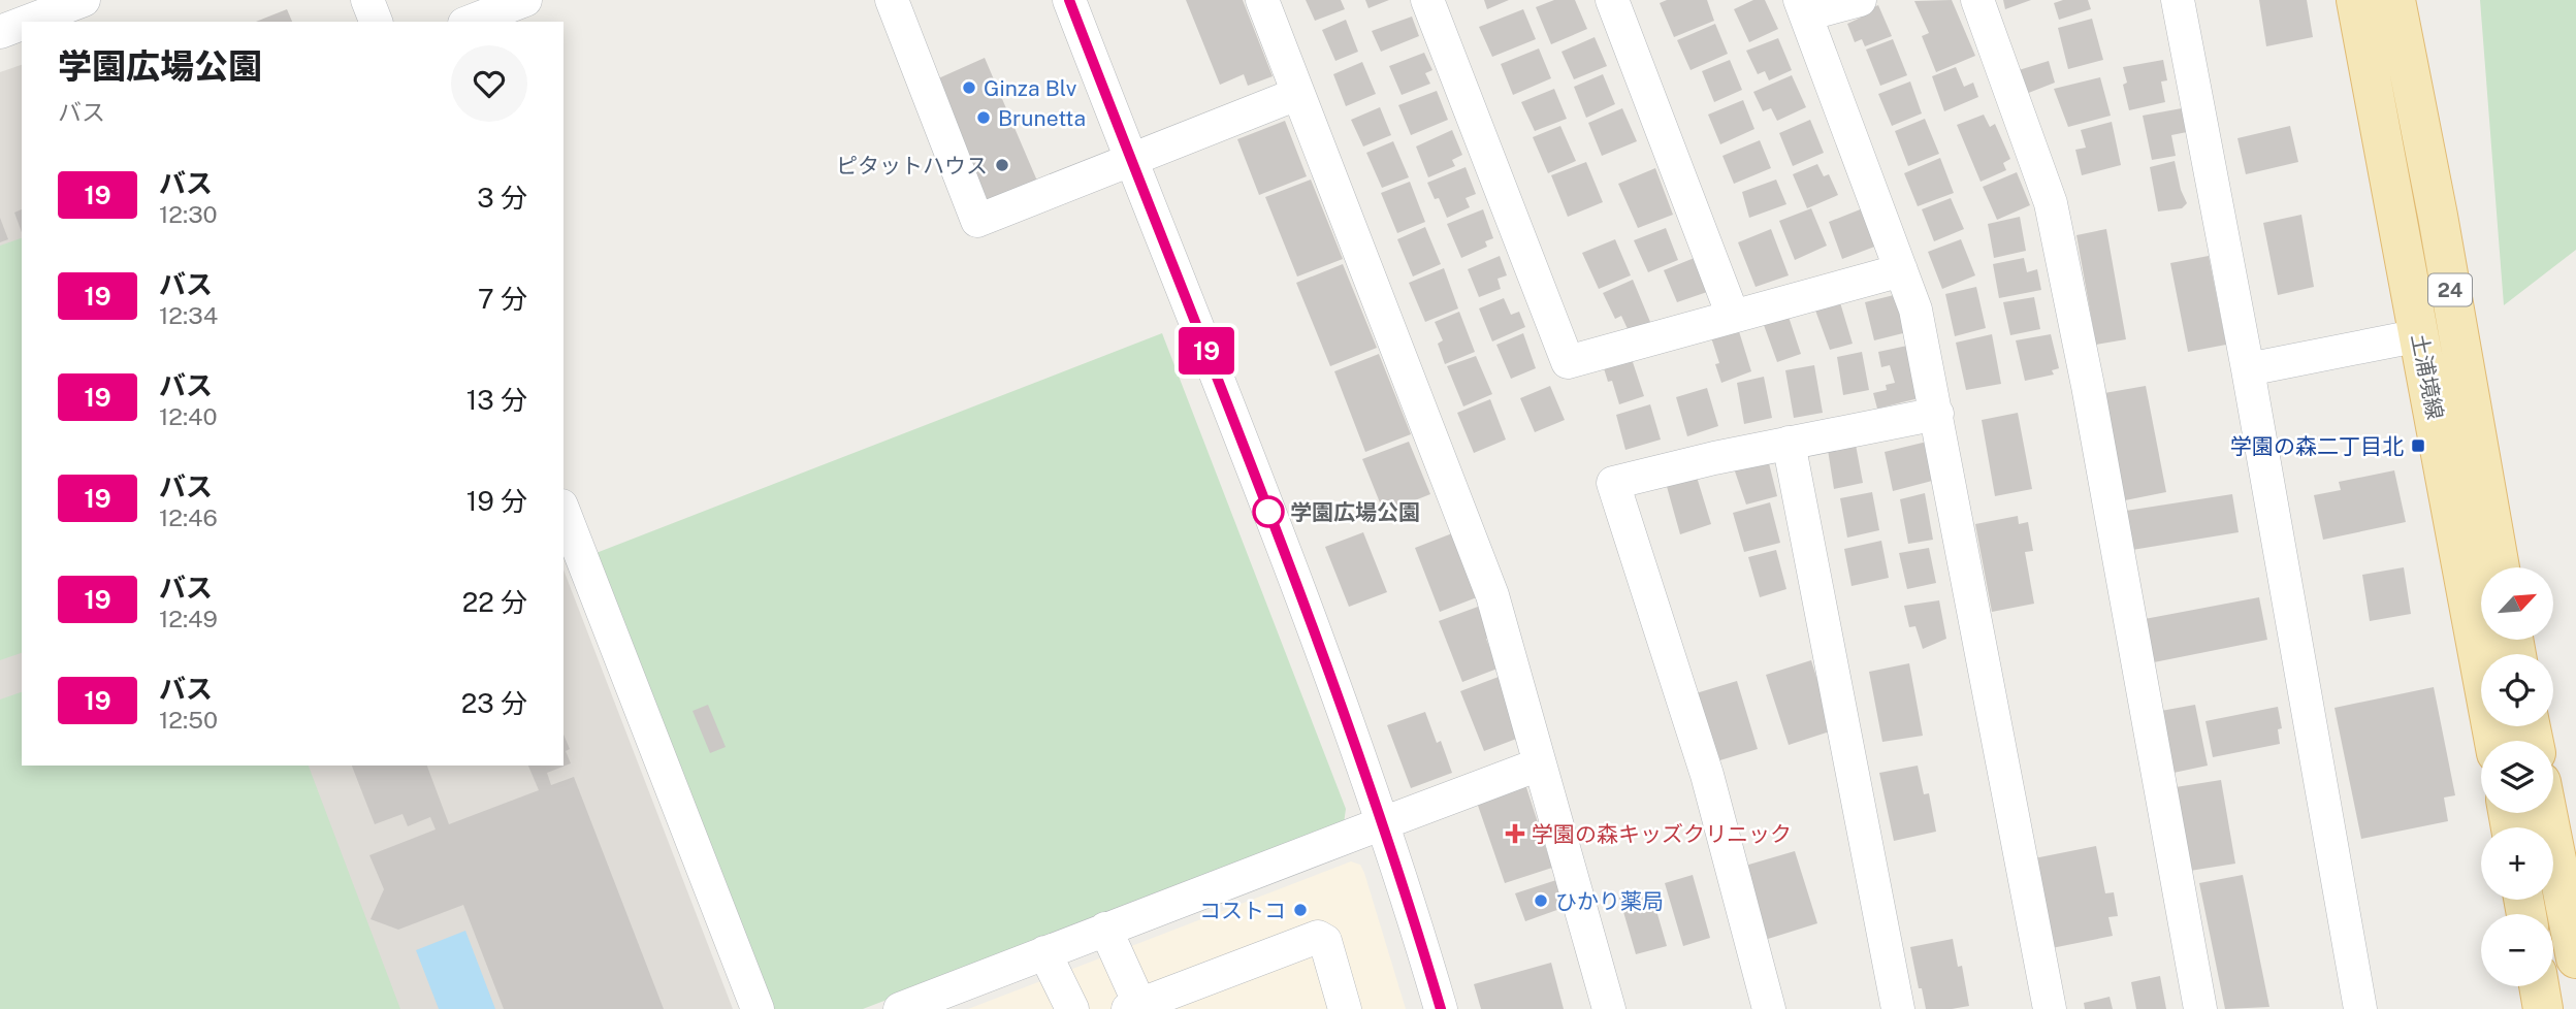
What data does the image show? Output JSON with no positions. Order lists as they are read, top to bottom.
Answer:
{
  "streets": {
    "main road": ["24", "土浦境線"]
  },
  "places": {
    "other": [
      "Ginza Blv",
      "Brunetta",
      "ピタットハウス",
      "学園広場公園",
      "ひかり薬局",
      "コストコ"
    ],
    "transit": ["学園の森二丁目北"],
    "health": ["学園の森キッズクリニック"]
  },
  "lines": ["bus line 19"],
  "north": "top right",
  "page": {
    "on_map": "19",
    "heading": ["学園広場公園", "バス"],
    "list": [
      {
        "mark": "19",
        "name": "バス",
        "note": "12:30",
        "value": "3 分"
      },
      {
        "mark": "19",
        "name": "バス",
        "note": "12:34",
        "value": "7 分"
      },
      {
        "mark": "19",
        "name": "バス",
        "note": "12:40",
        "value": "13 分"
      },
      {
        "mark": "19",
        "name": "バス",
        "note": "12:46",
        "value": "19 分"
      },
      {
        "mark": "19",
        "name": "バス",
        "note": "12:49",
        "value": "22 分"
      },
      {
        "mark": "19",
        "name": "バス",
        "note": "12:50",
        "value": "23 分"
      }
    ],
    "map_buttons": ["+", "−"]
  }
}
